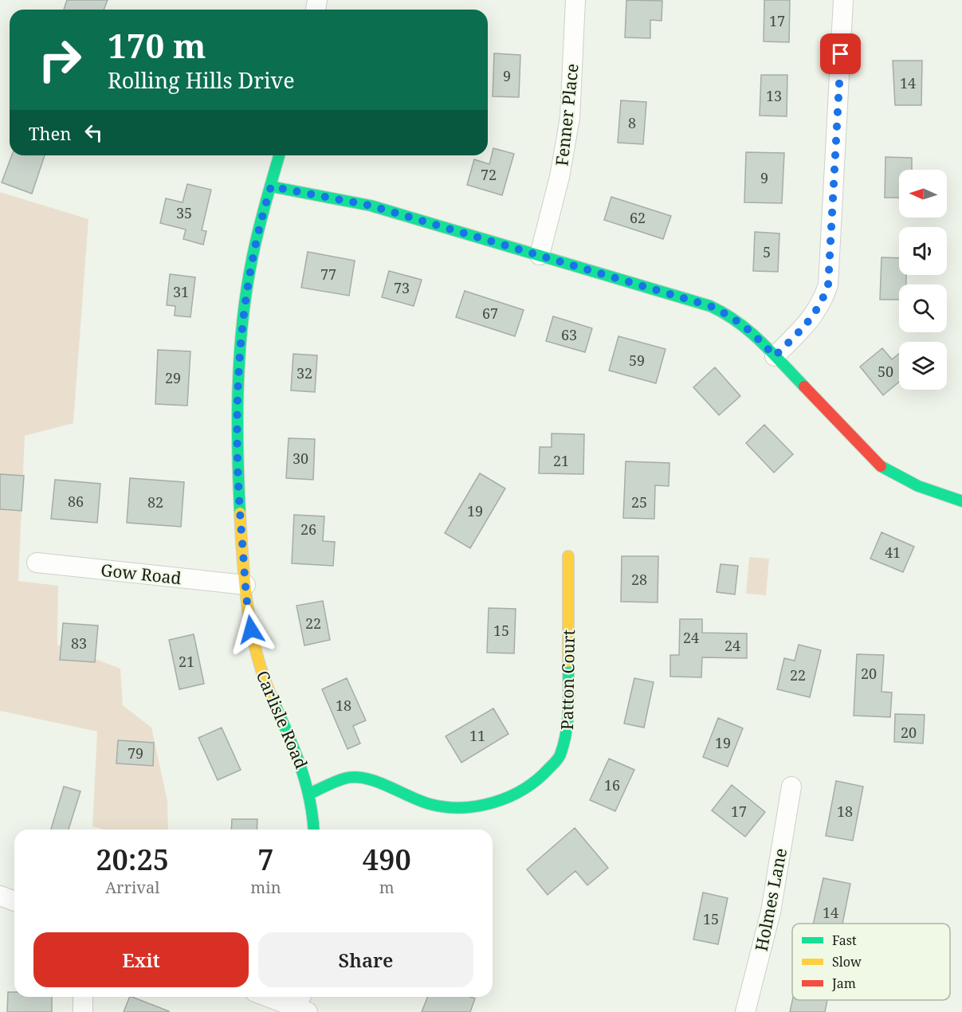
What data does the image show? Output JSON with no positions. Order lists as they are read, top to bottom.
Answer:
{
  "streets": {
    "street": [
      "Fenner Place",
      "Gow Road",
      "Patton Court",
      "Carlisle Road",
      "Holmes Lane"
    ]
  },
  "crossings": [
    ["Gow Road", "Carlisle Road"],
    ["Patton Court", "Carlisle Road"]
  ],
  "house_numbers": [
    "17",
    "9",
    "14",
    "13",
    "8",
    "72",
    "9",
    "35",
    "62",
    "5",
    "77",
    "73",
    "31",
    "67",
    "63",
    "59",
    "50",
    "32",
    "29",
    "30",
    "21",
    "86",
    "82",
    "25",
    "19",
    "26",
    "41",
    "28",
    "22",
    "15",
    "24",
    "83",
    "24",
    "21",
    "20",
    "22",
    "18",
    "20",
    "11",
    "19",
    "79",
    "16",
    "17",
    "18",
    "14",
    "15"
  ],
  "legend": ["Fast", "Slow", "Jam"],
  "north": "left",
  "page": {
    "turn": ["170 m", "Rolling Hills Drive"],
    "then": "Then",
    "eta": [
      "20:25",
      "Arrival",
      "7",
      "min",
      "490",
      "m"
    ],
    "buttons": ["Exit", "Share"]
  }
}
